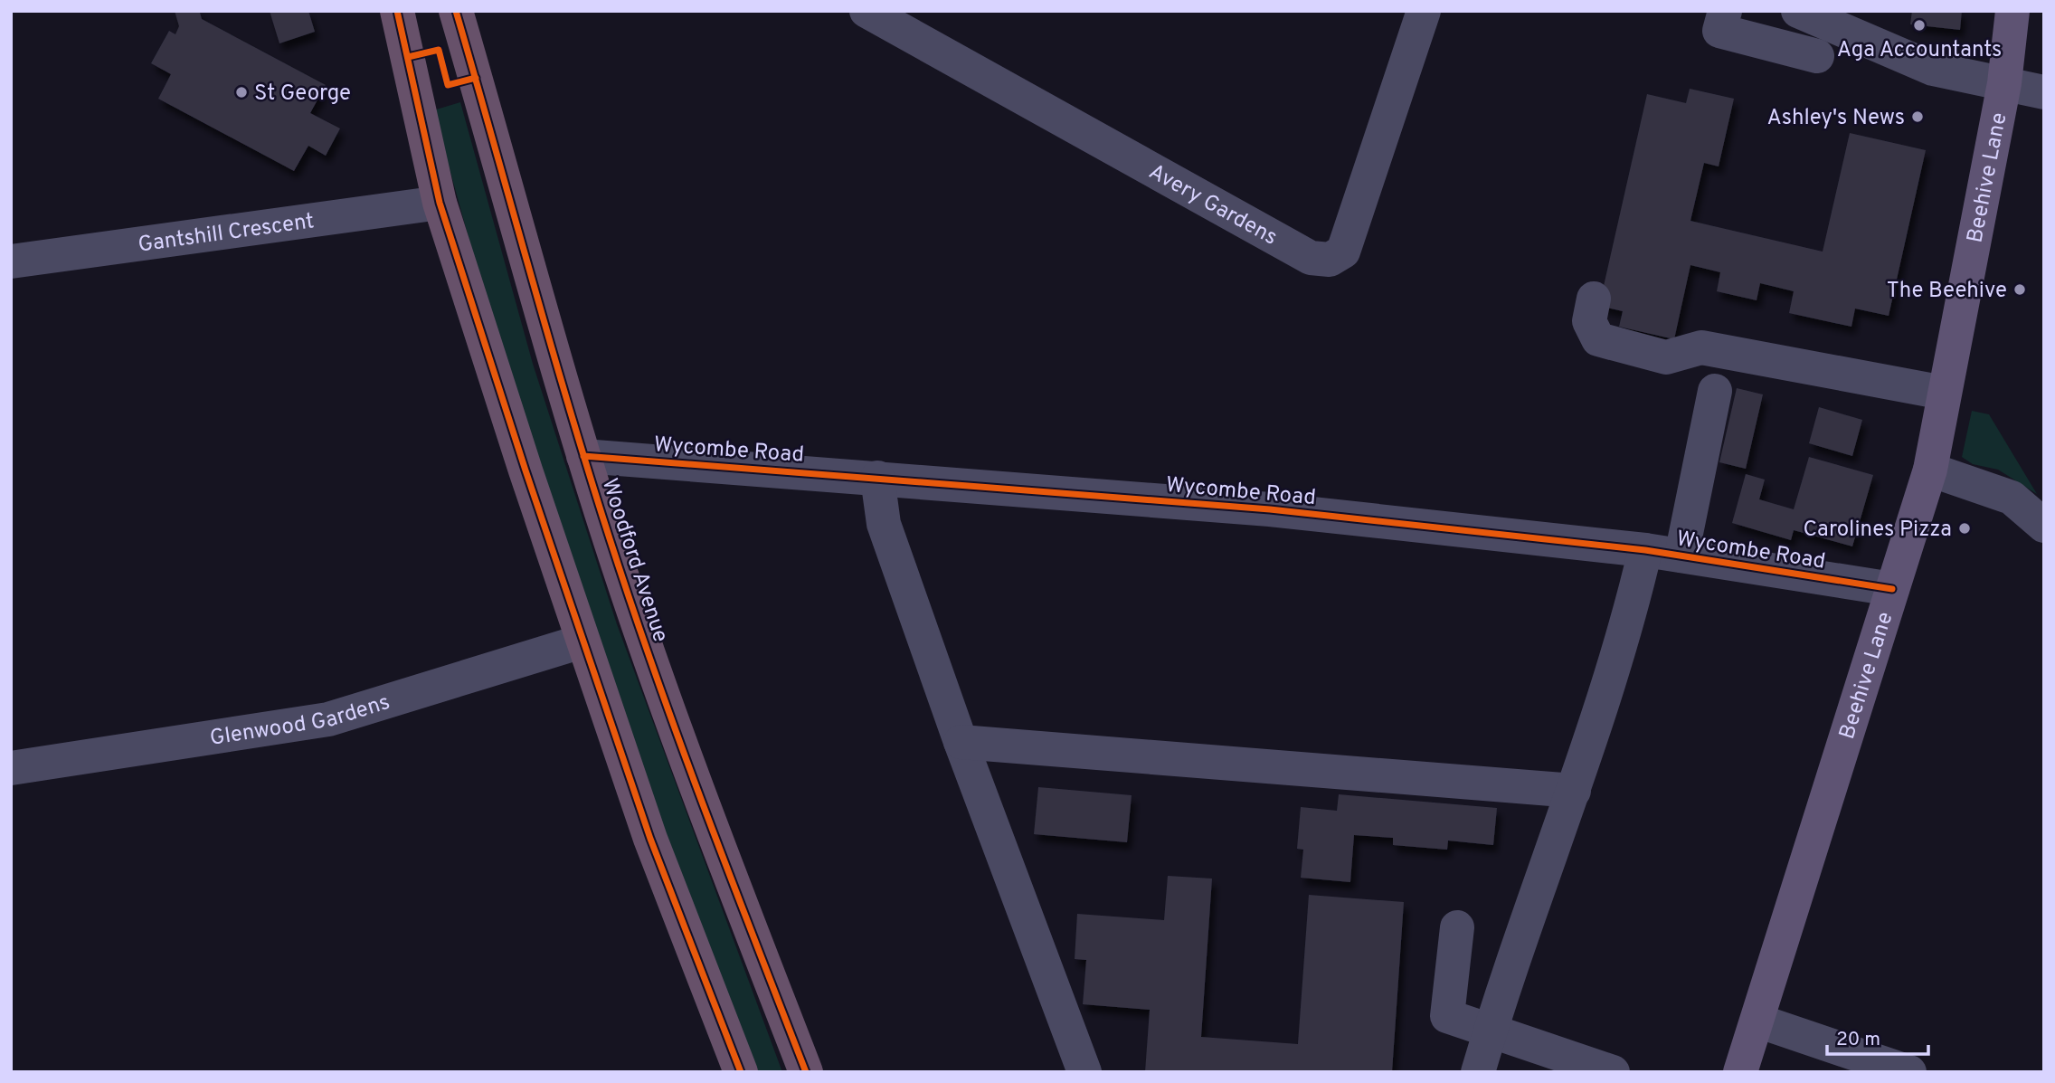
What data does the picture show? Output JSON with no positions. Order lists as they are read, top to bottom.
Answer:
{
  "streets": {
    "highway": ["Woodford Avenue"],
    "main road": ["Beehive Lane"],
    "street": [
      "Avery Gardens",
      "Gantshill Crescent",
      "Wycombe Road",
      "Glenwood Gardens"
    ]
  },
  "crossings": [
    ["Beehive Lane", "Wycombe Road"],
    ["Wycombe Road", "Woodford Avenue"]
  ],
  "places": [
    "Aga Accountants",
    "St George",
    "Ashley's News",
    "The Beehive",
    "Carolines Pizza"
  ],
  "scale_bar": "20 m"
}
